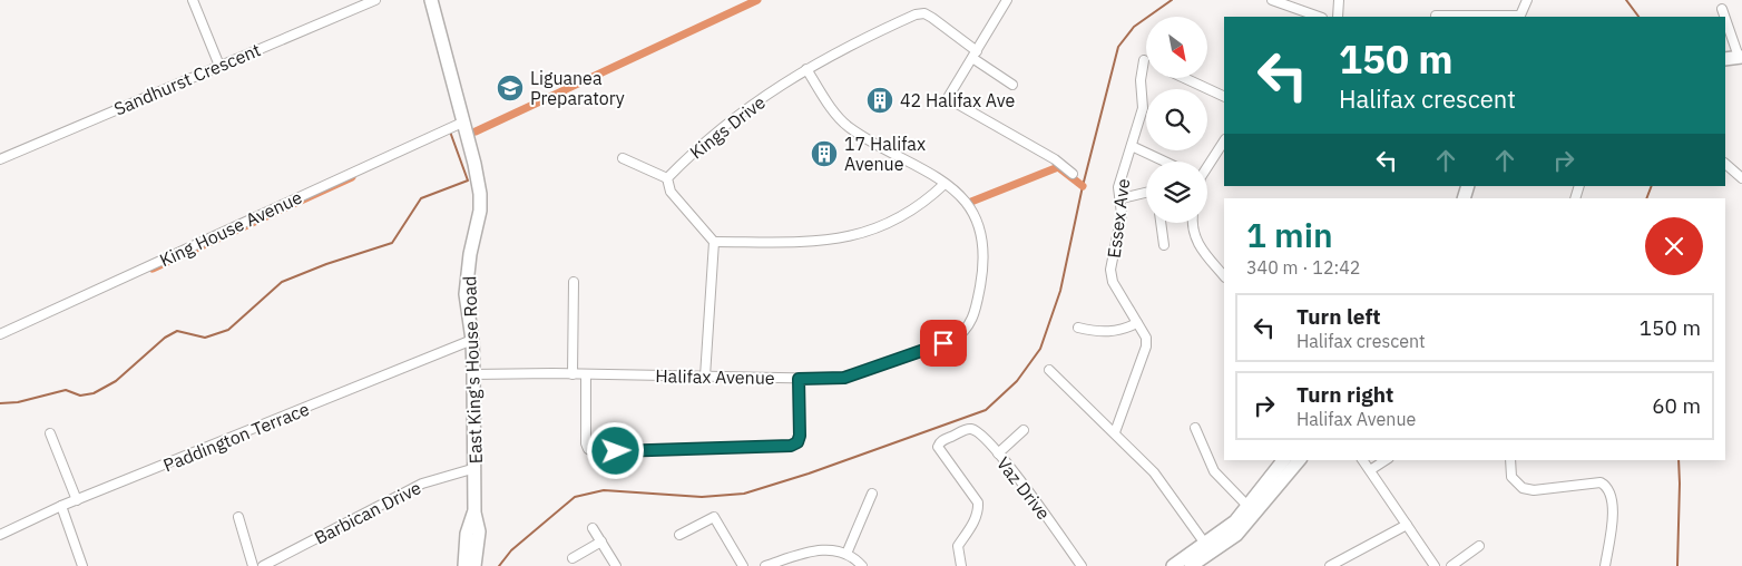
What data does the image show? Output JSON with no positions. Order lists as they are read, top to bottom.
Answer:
{
  "streets": {
    "main road": ["East King's House Road"],
    "street": [
      "Sandhurst Crescent",
      "Kings Drive",
      "Essex Ave",
      "King House Avenue",
      "Halifax Avenue",
      "Paddington Terrace",
      "Vaz Drive",
      "Barbican Drive"
    ]
  },
  "crossings": [
    ["Kings Drive", "Halifax Avenue"],
    ["King House Avenue", "East King's House Road"],
    ["East King's House Road", "Halifax Avenue"],
    ["East King's House Road", "Paddington Terrace"],
    ["East King's House Road", "Barbican Drive"]
  ],
  "places": {
    "school or university": ["Liguanea Preparatory"],
    "building": ["42 Halifax Ave", "17 Halifax Avenue"]
  },
  "north": "bottom right",
  "page": {
    "turn": ["150 m", "Halifax crescent"],
    "heading": ["1 min", "340 m · 12:42"],
    "list": [
      {
        "name": "Turn left",
        "note": "Halifax crescent",
        "value": "150 m"
      },
      {
        "name": "Turn right",
        "note": "Halifax Avenue",
        "value": "60 m"
      }
    ]
  }
}
